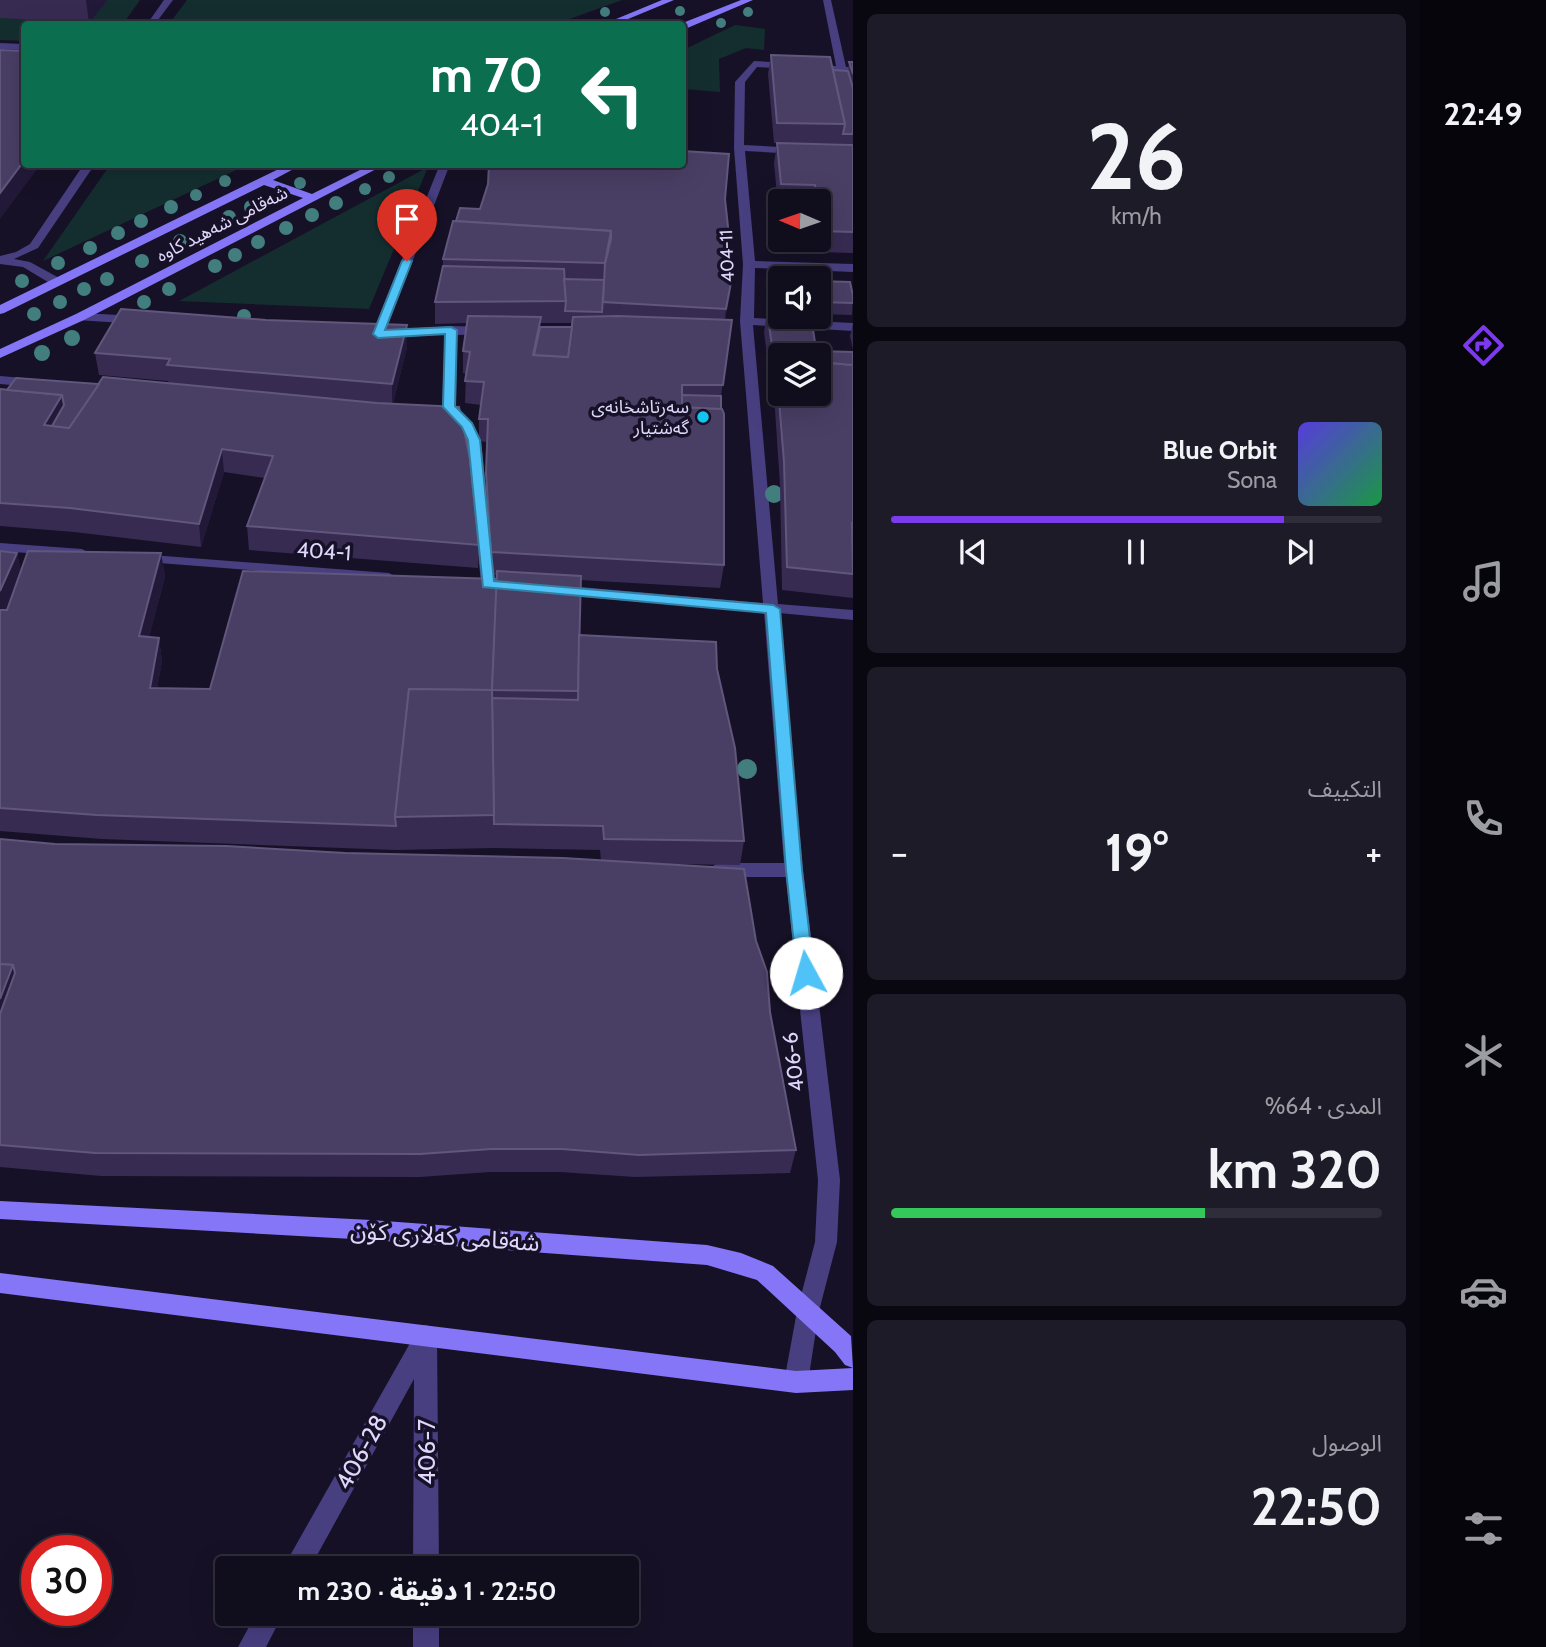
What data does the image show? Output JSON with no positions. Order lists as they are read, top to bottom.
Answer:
{
  "streets": {
    "main road": ["شەقامی شەهید کاوە", "شەقامی کەلاری کۆن"],
    "street": [
      "404-11",
      "404-1",
      "406-6",
      "406-28",
      "406-7"
    ]
  },
  "crossings": [
    ["404-11", "406-6"],
    ["406-6", "شەقامی کەلاری کۆن"],
    ["406-28", "406-7"]
  ],
  "places": ["سەرتاشخانەی گەشتیار"],
  "north": "left",
  "page": {
    "tabs": "22:49",
    "tile": [
      ["26", "km/h"],
      "التكييف",
      ["المدى · 64%", "320 km"],
      ["الوصول", "22:50"]
    ],
    "turn": ["70 m", "404-1"],
    "song": ["Blue Orbit", "Sona"],
    "heat": ["−", "19°", "+"],
    "limit": "30",
    "trip": "22:50 · 1 دقيقة · 230 m"
  }
}
